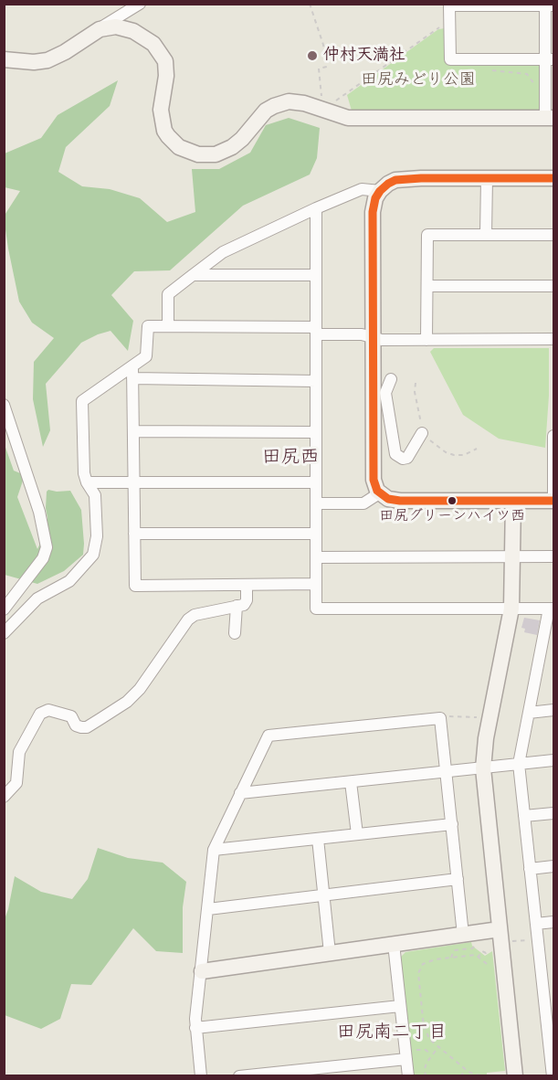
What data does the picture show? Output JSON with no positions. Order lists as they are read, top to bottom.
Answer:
{
  "districts": ["田尻西", "田尻南二丁目"],
  "parks": ["田尻みどり公園"],
  "places": ["仲村天満社", "田尻グリーンハイツ西"]
}
